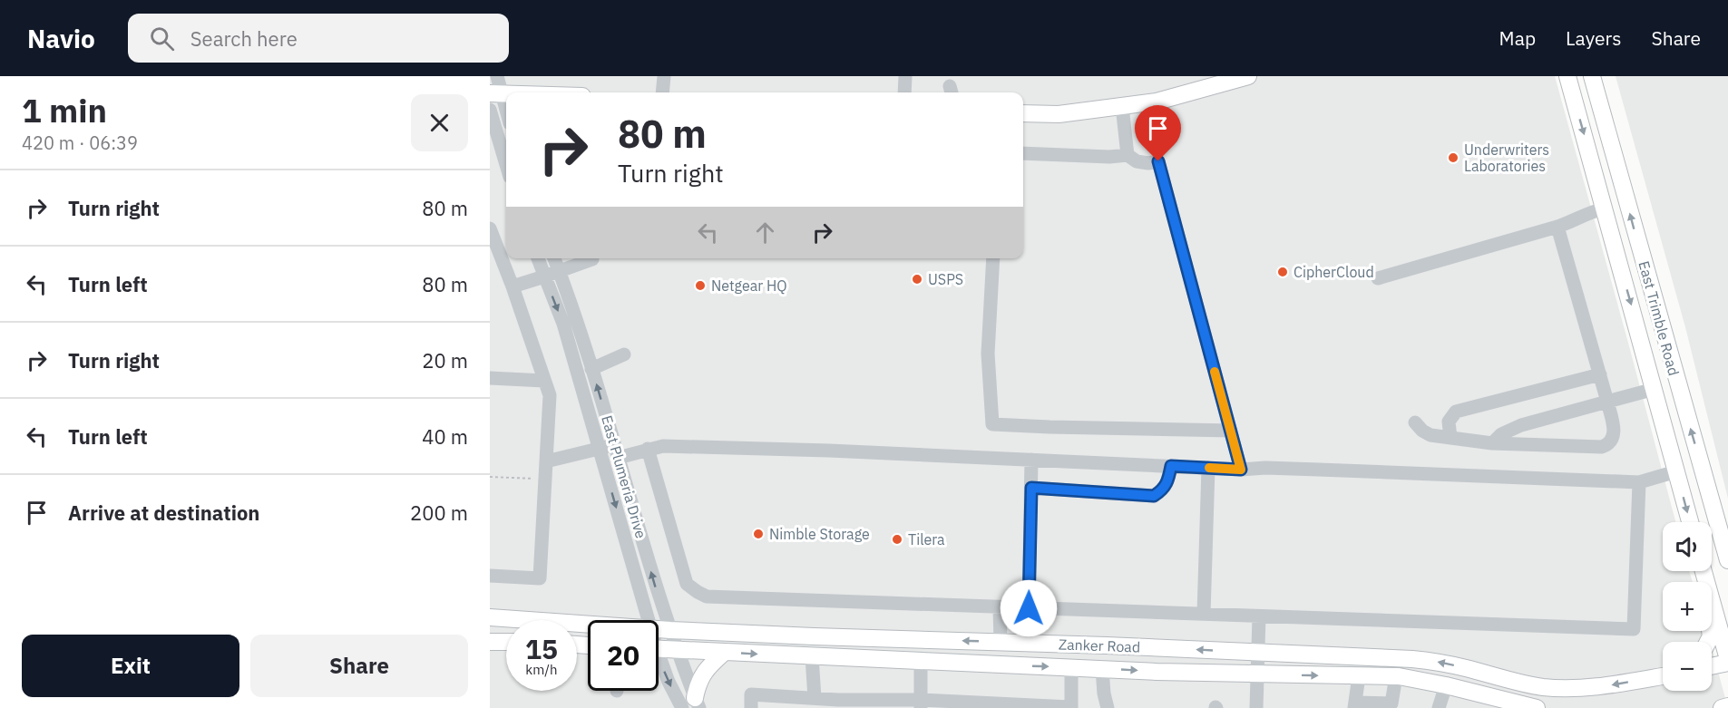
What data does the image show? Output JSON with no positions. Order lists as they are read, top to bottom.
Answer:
{
  "streets": {
    "main road": ["East Trimble Road", "Zanker Road"],
    "street": ["East Plumeria Drive"]
  },
  "crossings": [
    ["East Plumeria Drive", "Zanker Road"]
  ],
  "places": [
    "Underwriters Laboratories",
    "CipherCloud",
    "USPS",
    "Netgear HQ",
    "Nimble Storage",
    "Tilera"
  ],
  "page": {
    "header": "Navio",
    "search": "Search here",
    "nav": ["Map", "Layers", "Share"],
    "heading": ["1 min", "420 m · 06:39"],
    "turn": ["80 m", "Turn right"],
    "list": [
      {
        "name": "Turn right",
        "value": "80 m"
      },
      {
        "name": "Turn left",
        "value": "80 m"
      },
      {
        "name": "Turn right",
        "value": "20 m"
      },
      {
        "name": "Turn left",
        "value": "40 m"
      },
      {
        "name": "Arrive at destination",
        "value": "200 m"
      }
    ],
    "map_buttons": ["+", "−"],
    "speed": "15 km/h",
    "limit": "20",
    "buttons": ["Exit", "Share"]
  }
}
